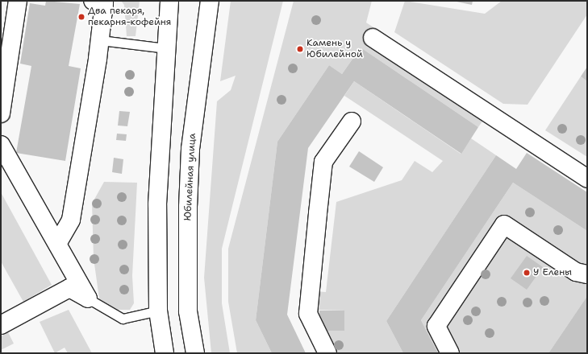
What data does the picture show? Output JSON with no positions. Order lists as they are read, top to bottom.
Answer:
{
  "streets": {
    "street": ["Юбилейная улица"]
  },
  "places": ["Два пекаря, пекарня-кофейня", "Камень у Юбилейной", "У Елены"]
}
